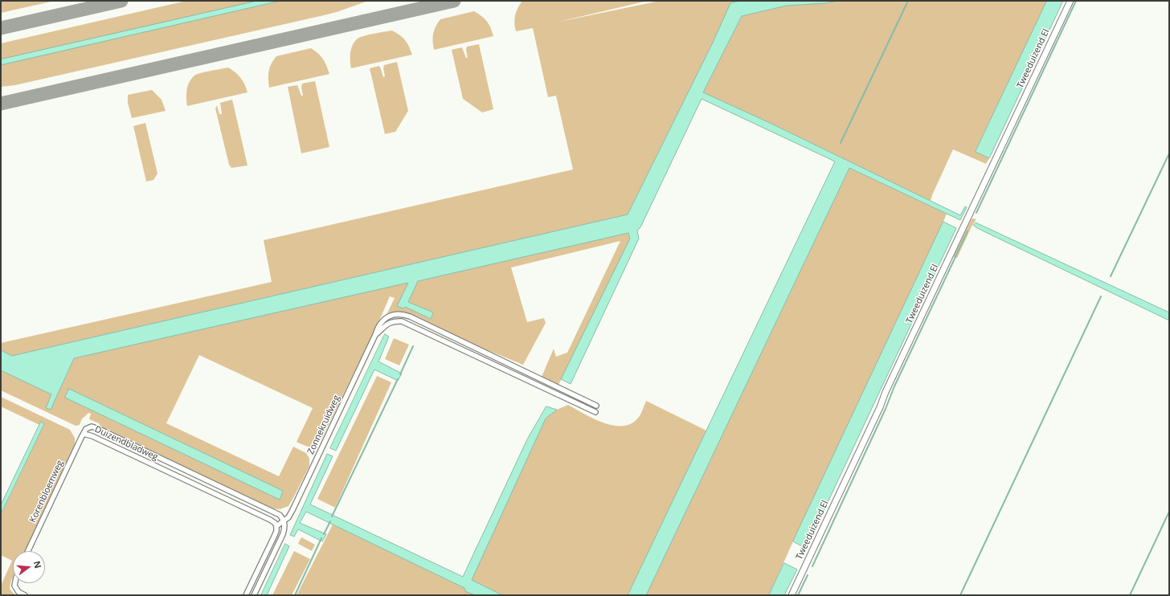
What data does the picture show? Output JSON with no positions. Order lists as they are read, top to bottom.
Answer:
{
  "streets": {
    "street": [
      "Tweeduizend El",
      "Zonnekruidweg",
      "Duizendbladweg",
      "Korenbloemweg"
    ]
  },
  "crossings": [
    ["Zonnekruidweg", "Duizendbladweg"],
    ["Duizendbladweg", "Korenbloemweg"]
  ],
  "north": "right"
}
